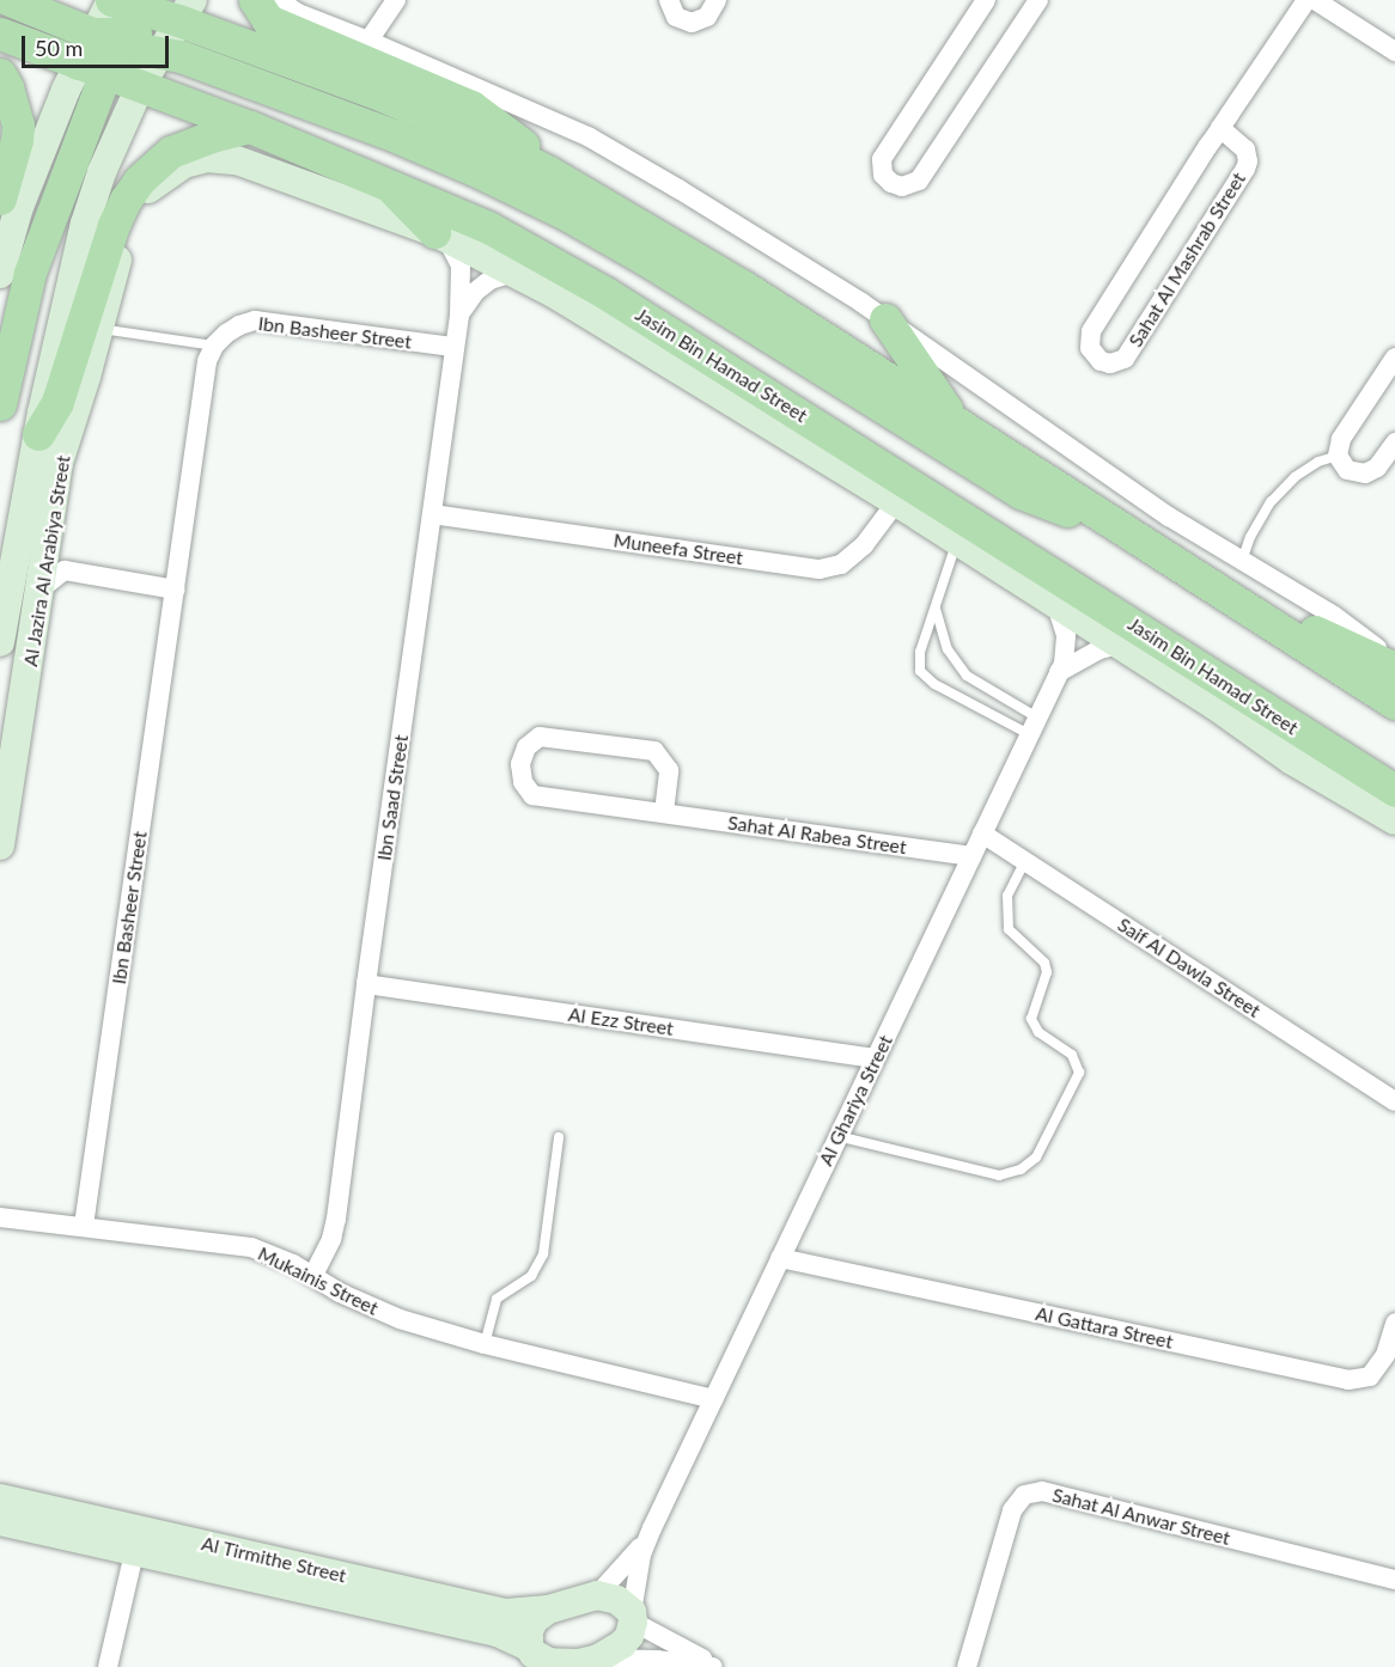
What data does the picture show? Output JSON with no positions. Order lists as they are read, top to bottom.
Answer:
{
  "streets": {
    "main road": ["Jasim Bin Hamad Street"],
    "street": [
      "Sahat Al Mashrab Street",
      "Ibn Basheer Street",
      "Muneefa Street",
      "Al Jazira Al Arabiya Street",
      "Ibn Saad Street",
      "Sahat Al Rabea Street",
      "Saif Al Dawla Street",
      "Al Ezz Street",
      "Al Ghariya Street",
      "Mukainis Street",
      "Al Gattara Street",
      "Sahat Al Anwar Street",
      "Al Tirmithe Street"
    ]
  },
  "crossings": [
    ["Ibn Basheer Street", "Ibn Saad Street"],
    ["Ibn Basheer Street", "Mukainis Street"],
    ["Jasim Bin Hamad Street", "Muneefa Street"],
    ["Jasim Bin Hamad Street", "Al Jazira Al Arabiya Street"],
    ["Jasim Bin Hamad Street", "Ibn Saad Street"],
    ["Jasim Bin Hamad Street", "Al Ghariya Street"],
    ["Muneefa Street", "Ibn Saad Street"],
    ["Ibn Saad Street", "Al Ezz Street"],
    ["Ibn Saad Street", "Mukainis Street"],
    ["Sahat Al Rabea Street", "Al Ghariya Street"],
    ["Saif Al Dawla Street", "Al Ghariya Street"],
    ["Al Ezz Street", "Al Ghariya Street"],
    ["Al Ghariya Street", "Mukainis Street"],
    ["Al Ghariya Street", "Al Gattara Street"],
    ["Al Ghariya Street", "Al Tirmithe Street"]
  ],
  "scale_bar": "50 m"
}
